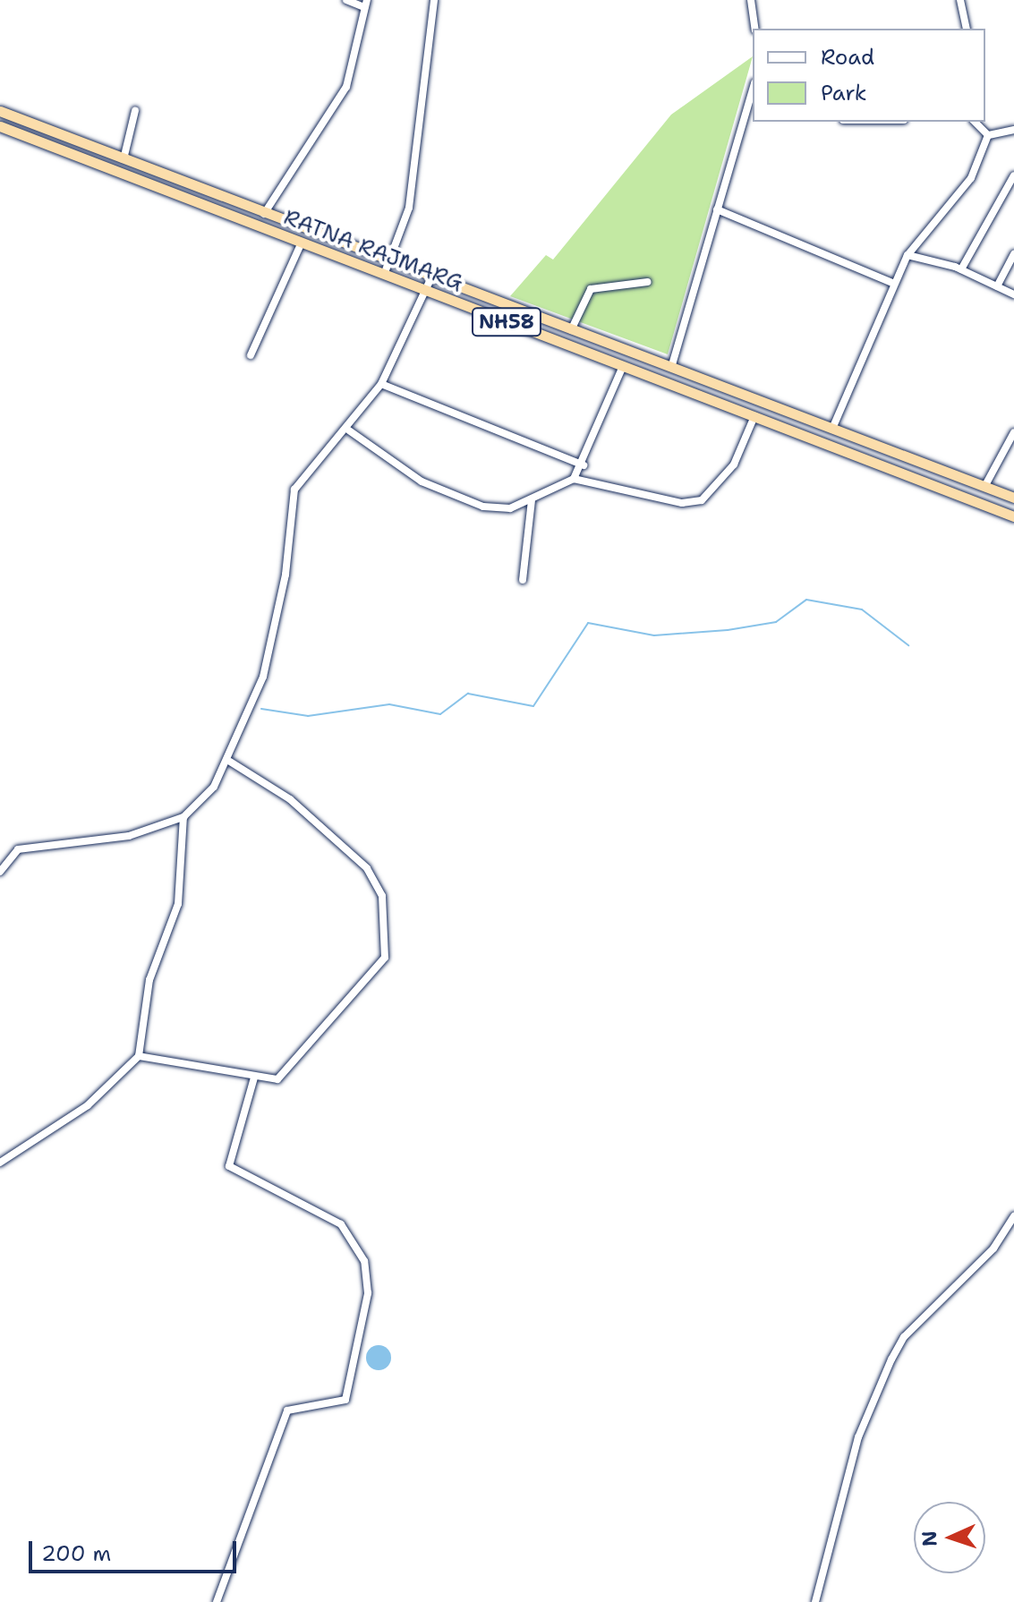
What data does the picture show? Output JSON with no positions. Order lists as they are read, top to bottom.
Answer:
{
  "streets": {
    "highway": ["RATNA RAJMARG", "NH58"]
  },
  "legend": ["Road", "Park"],
  "scale_bar": "200 m",
  "north": "left"
}
